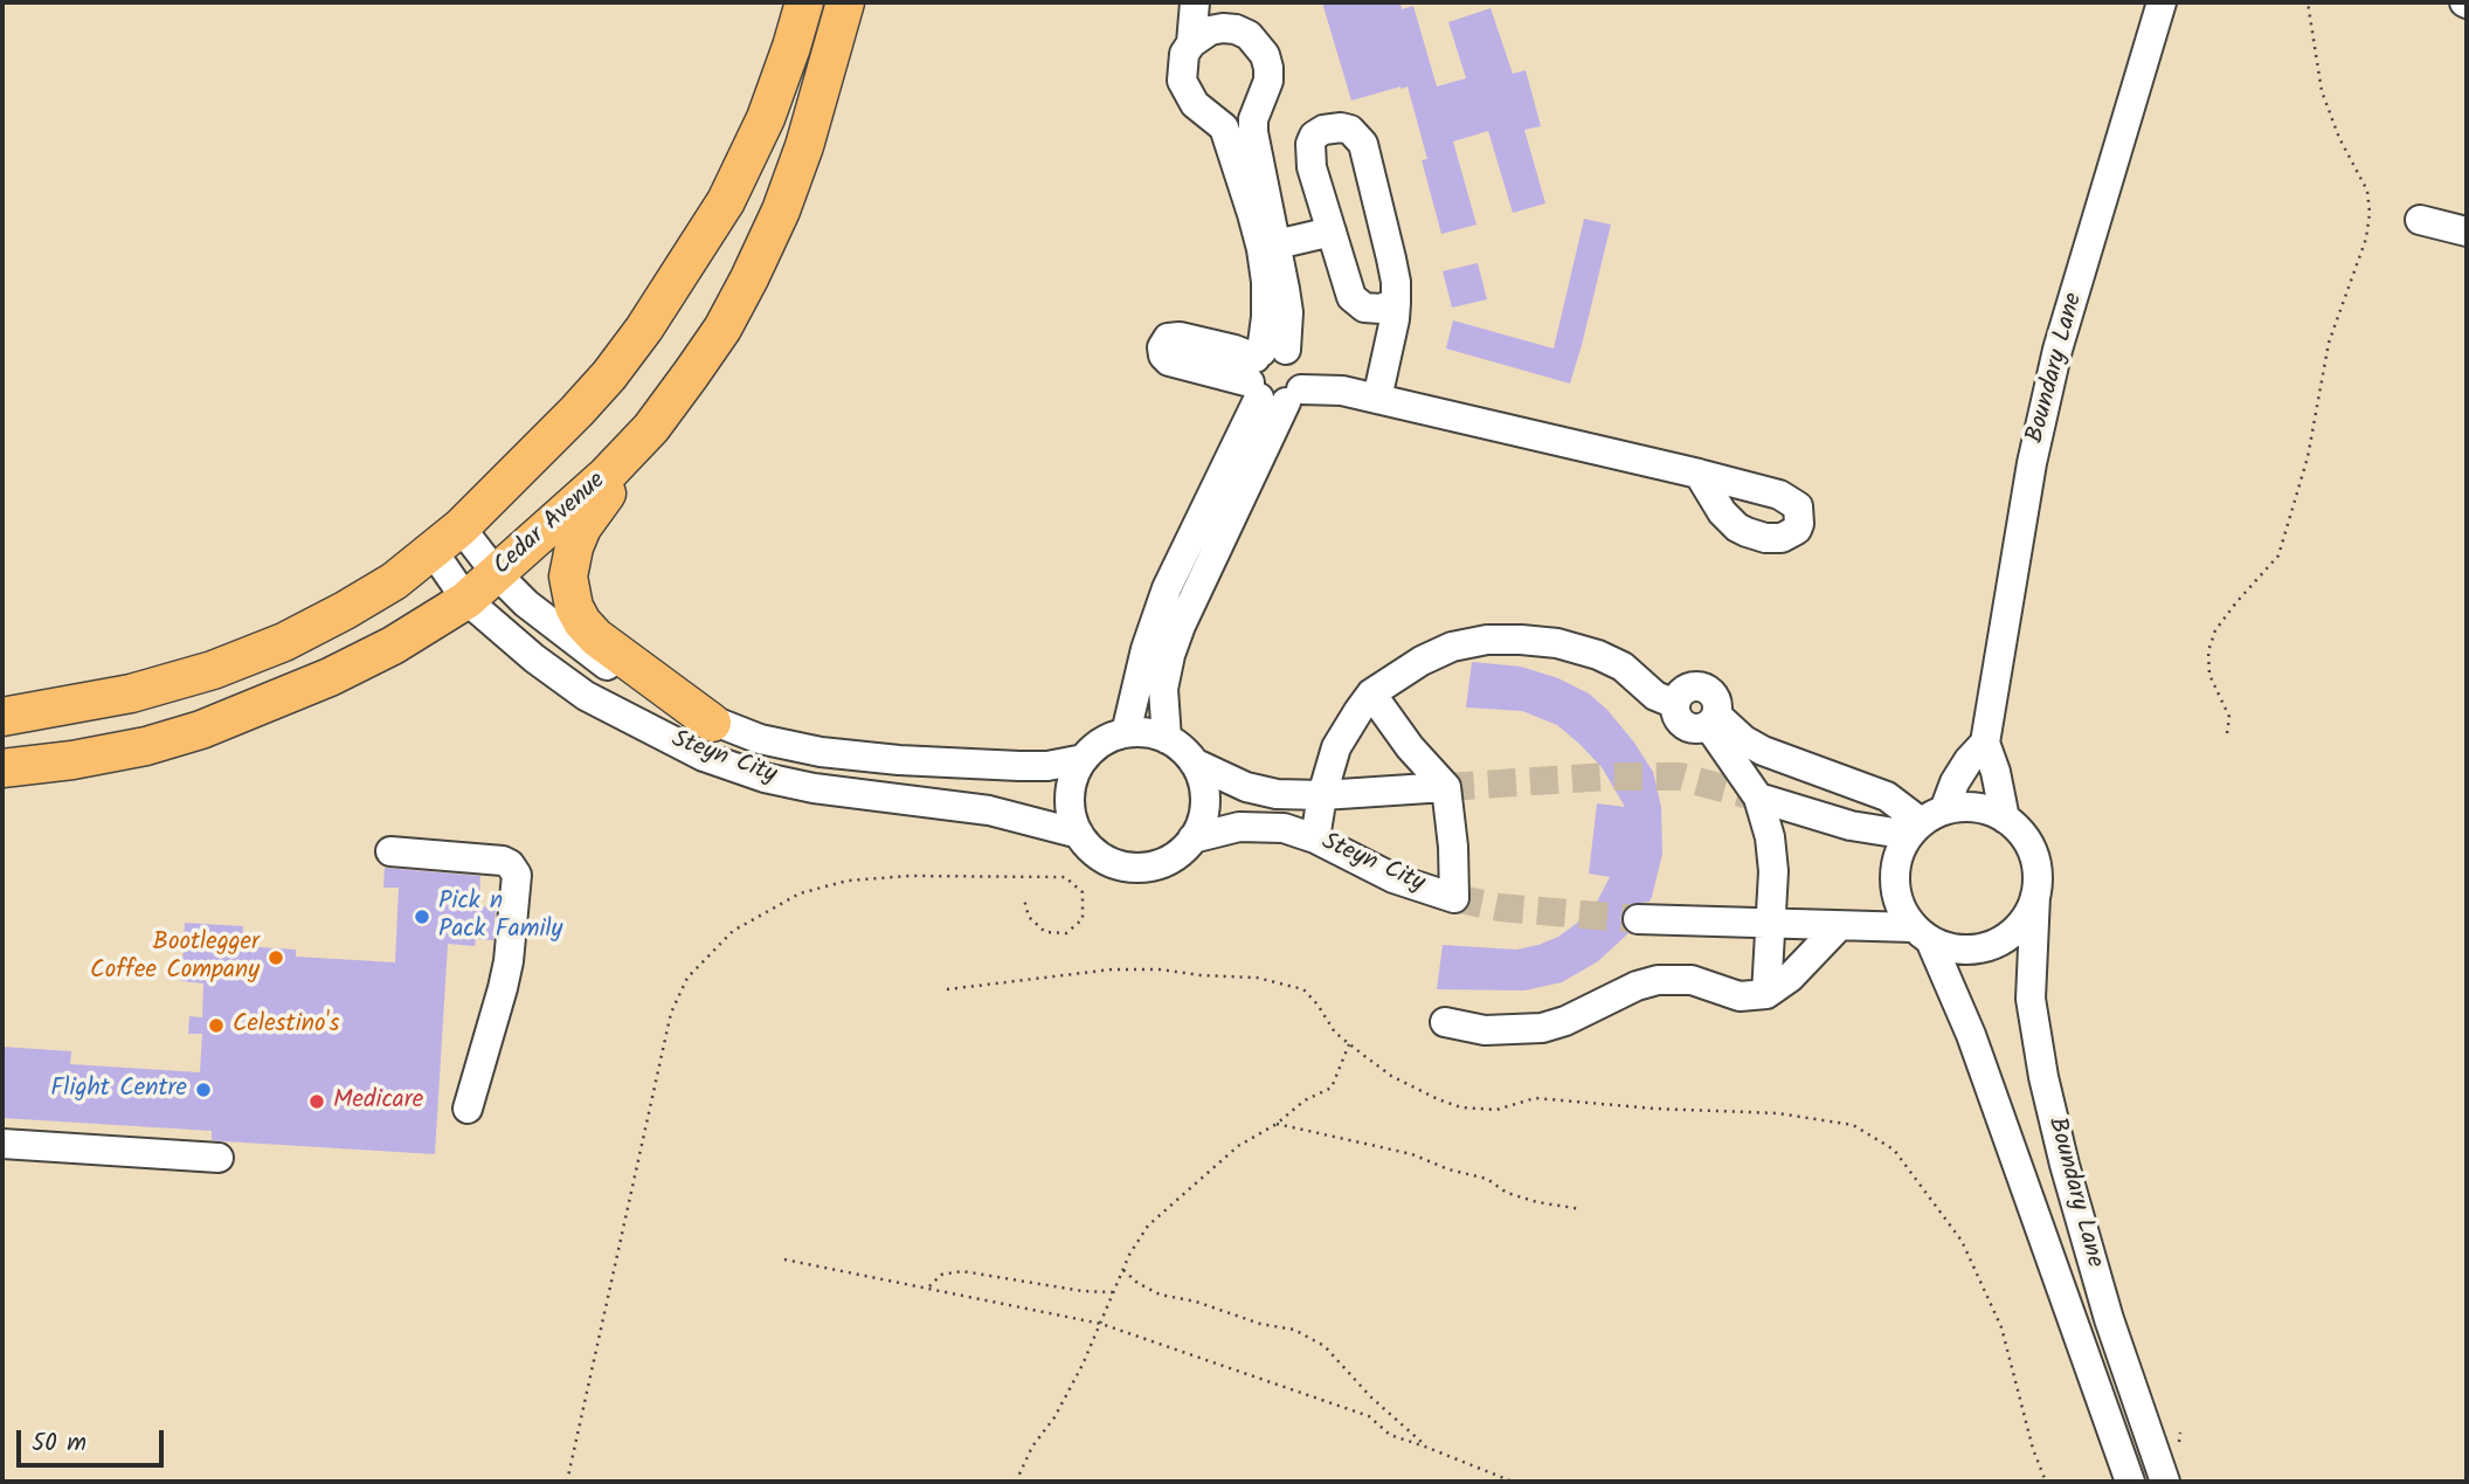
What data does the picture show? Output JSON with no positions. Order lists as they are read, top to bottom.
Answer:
{
  "streets": {
    "main road": ["Cedar Avenue"],
    "street": ["Boundary Lane", "Steyn City"]
  },
  "crossings": [
    ["Cedar Avenue", "Steyn City"]
  ],
  "places": [
    "Pick n Pack Family",
    "Bootlegger Coffee Company",
    "Celestino's",
    "Flight Centre",
    "Medicare"
  ],
  "scale_bar": "50 m"
}
